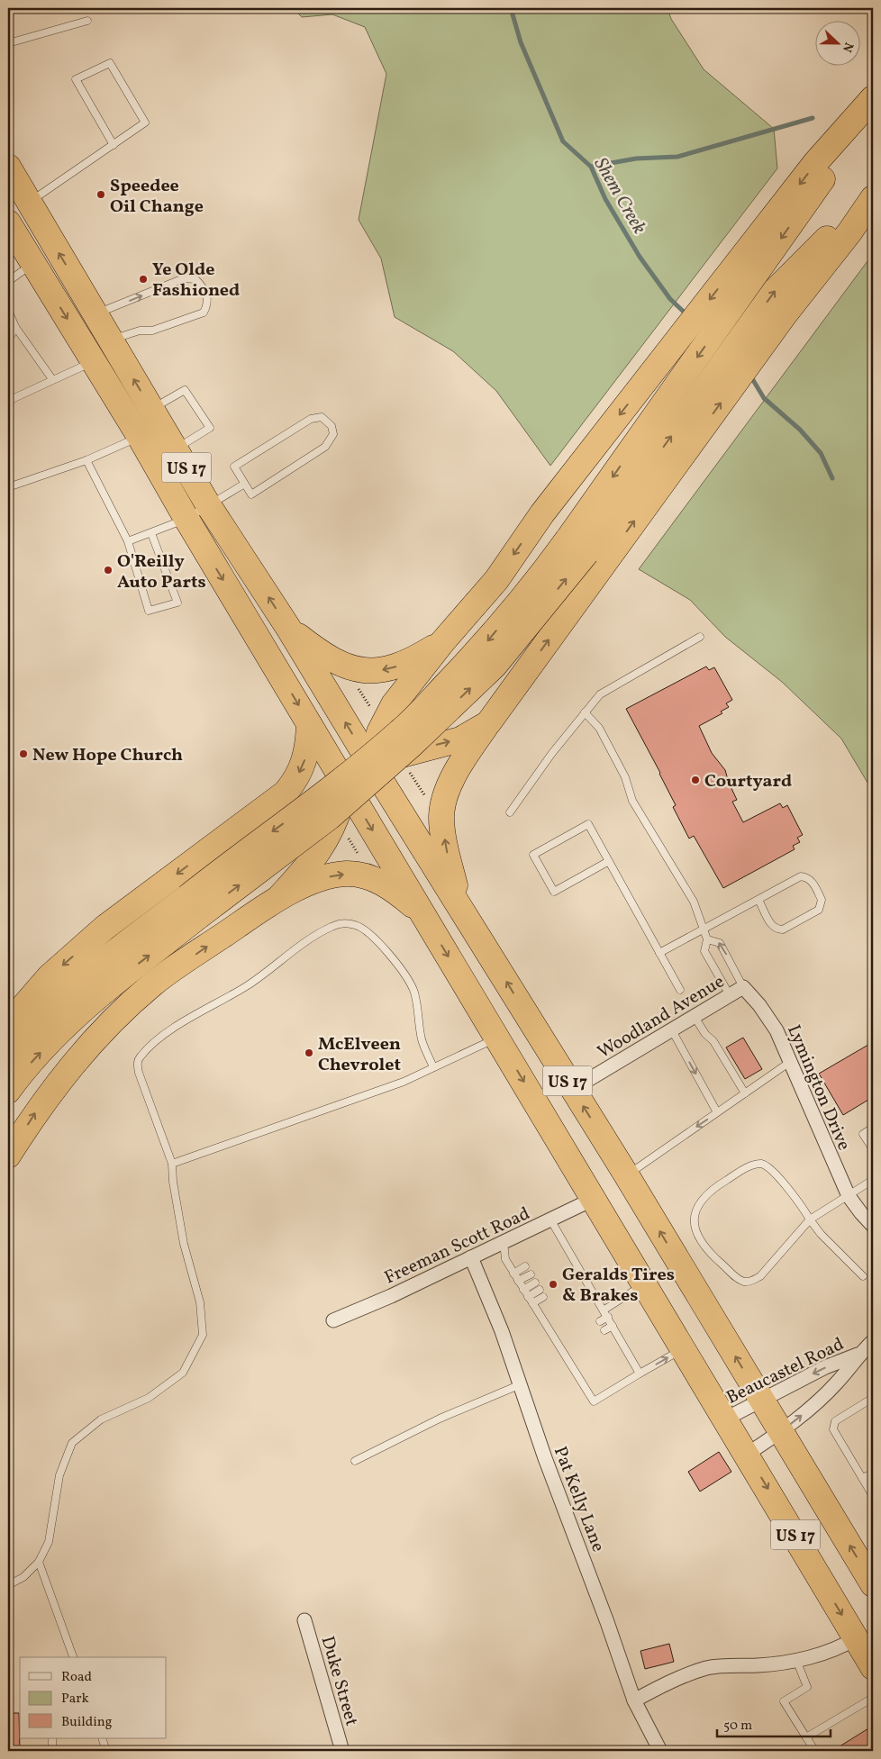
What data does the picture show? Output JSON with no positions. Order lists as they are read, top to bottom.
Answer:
{
  "streets": {
    "highway": ["US 17"],
    "street": [
      "Woodland Avenue",
      "Lymington Drive",
      "Freeman Scott Road",
      "Beaucastel Road",
      "Pat Kelly Lane",
      "Duke Street"
    ]
  },
  "crossings": [
    ["US 17", "Woodland Avenue"],
    ["US 17", "Freeman Scott Road"],
    ["US 17", "Beaucastel Road"],
    ["Woodland Avenue", "Lymington Drive"],
    ["Freeman Scott Road", "Pat Kelly Lane"]
  ],
  "water": ["Shem Creek"],
  "places": [
    "Speedee Oil Change",
    "Ye Olde Fashioned",
    "O'Reilly Auto Parts",
    "New Hope Church",
    "Courtyard",
    "McElveen Chevrolet",
    "Geralds Tires & Brakes"
  ],
  "legend": ["Road", "Park", "Building"],
  "scale_bar": "50 m",
  "north": "right"
}
